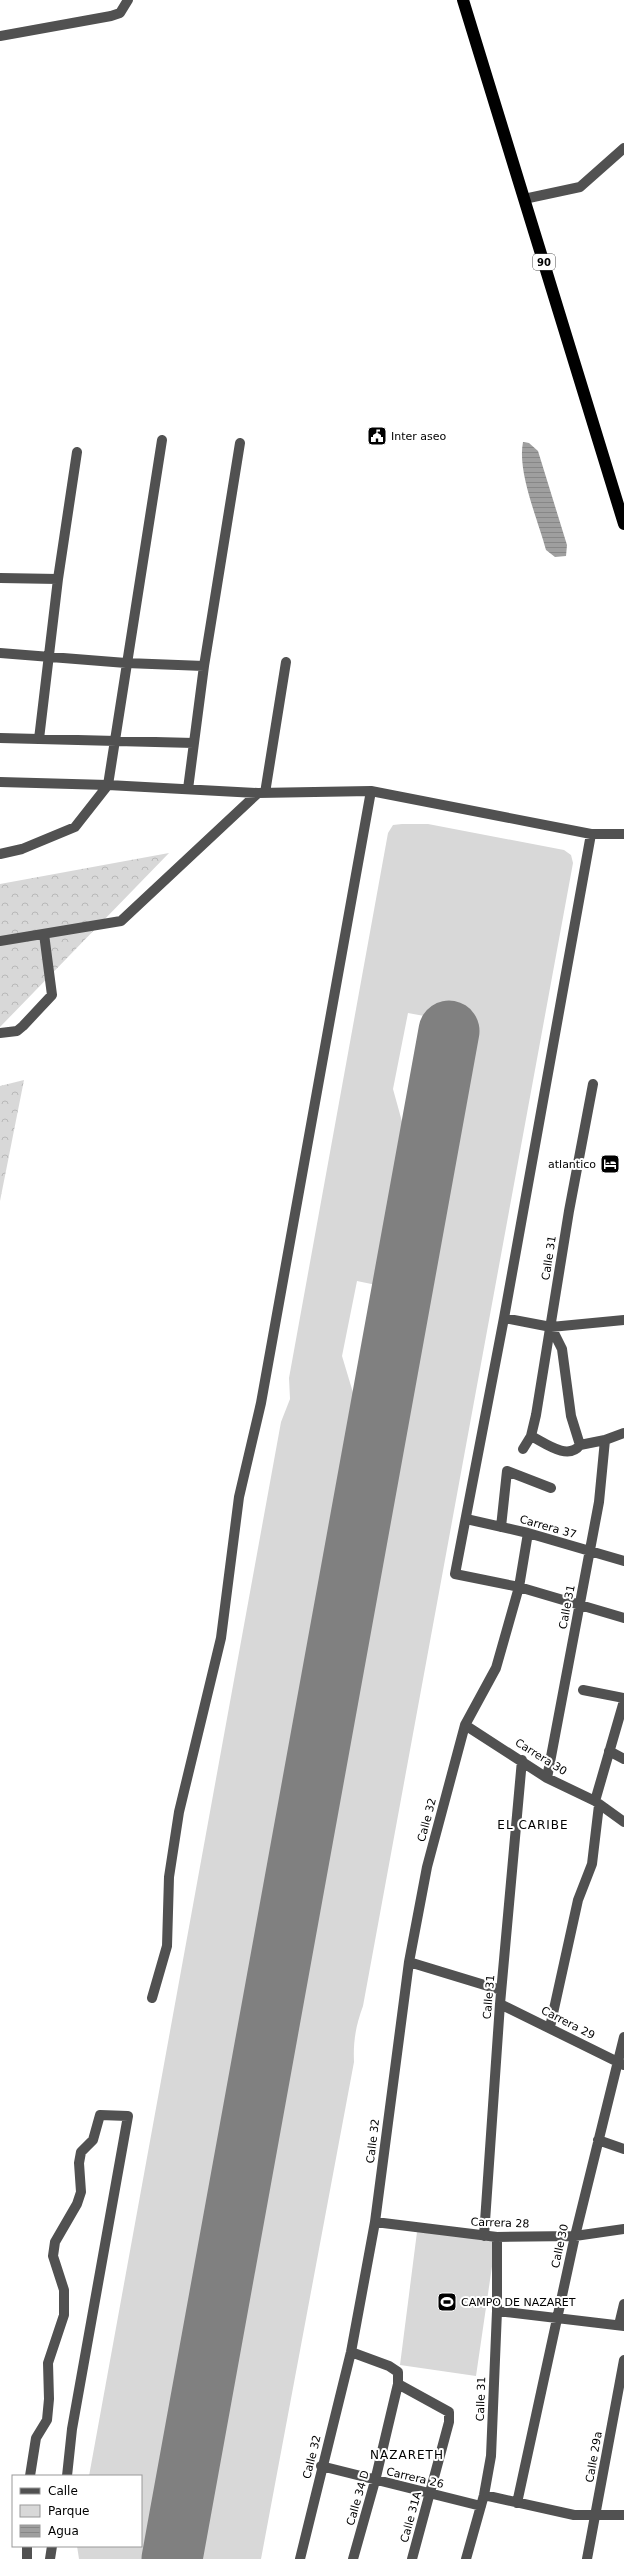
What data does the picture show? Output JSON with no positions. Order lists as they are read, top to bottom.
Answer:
{
  "streets": {
    "highway": ["90"],
    "street": [
      "Calle 31",
      "Carrera 37",
      "Carrera 30",
      "Calle 32",
      "Carrera 29",
      "Carrera 28",
      "Calle 30",
      "Calle 29a",
      "Carrera 26",
      "Calle 34 D",
      "Calle 31A"
    ]
  },
  "crossings": [
    ["Calle 31", "Carrera 37"],
    ["Calle 31", "Carrera 30"],
    ["Calle 31", "Carrera 29"],
    ["Calle 31", "Carrera 28"],
    ["Calle 31", "Carrera 26"],
    ["Carrera 37", "Calle 32"],
    ["Carrera 30", "Calle 32"],
    ["Calle 32", "Carrera 28"],
    ["Calle 32", "Carrera 26"],
    ["Calle 32", "Calle 34 D"],
    ["Carrera 29", "Calle 30"],
    ["Carrera 28", "Calle 30"],
    ["Carrera 26", "Calle 34 D"],
    ["Carrera 26", "Calle 31A"],
    ["Calle 34 D", "Calle 31A"]
  ],
  "districts": ["EL CARIBE", "NAZARETH"],
  "places": {
    "public building": ["Inter aseo"],
    "hotel": ["atlantico"],
    "sports": ["CAMPO DE NAZARET"]
  },
  "legend": ["Calle", "Parque", "Agua"]
}
